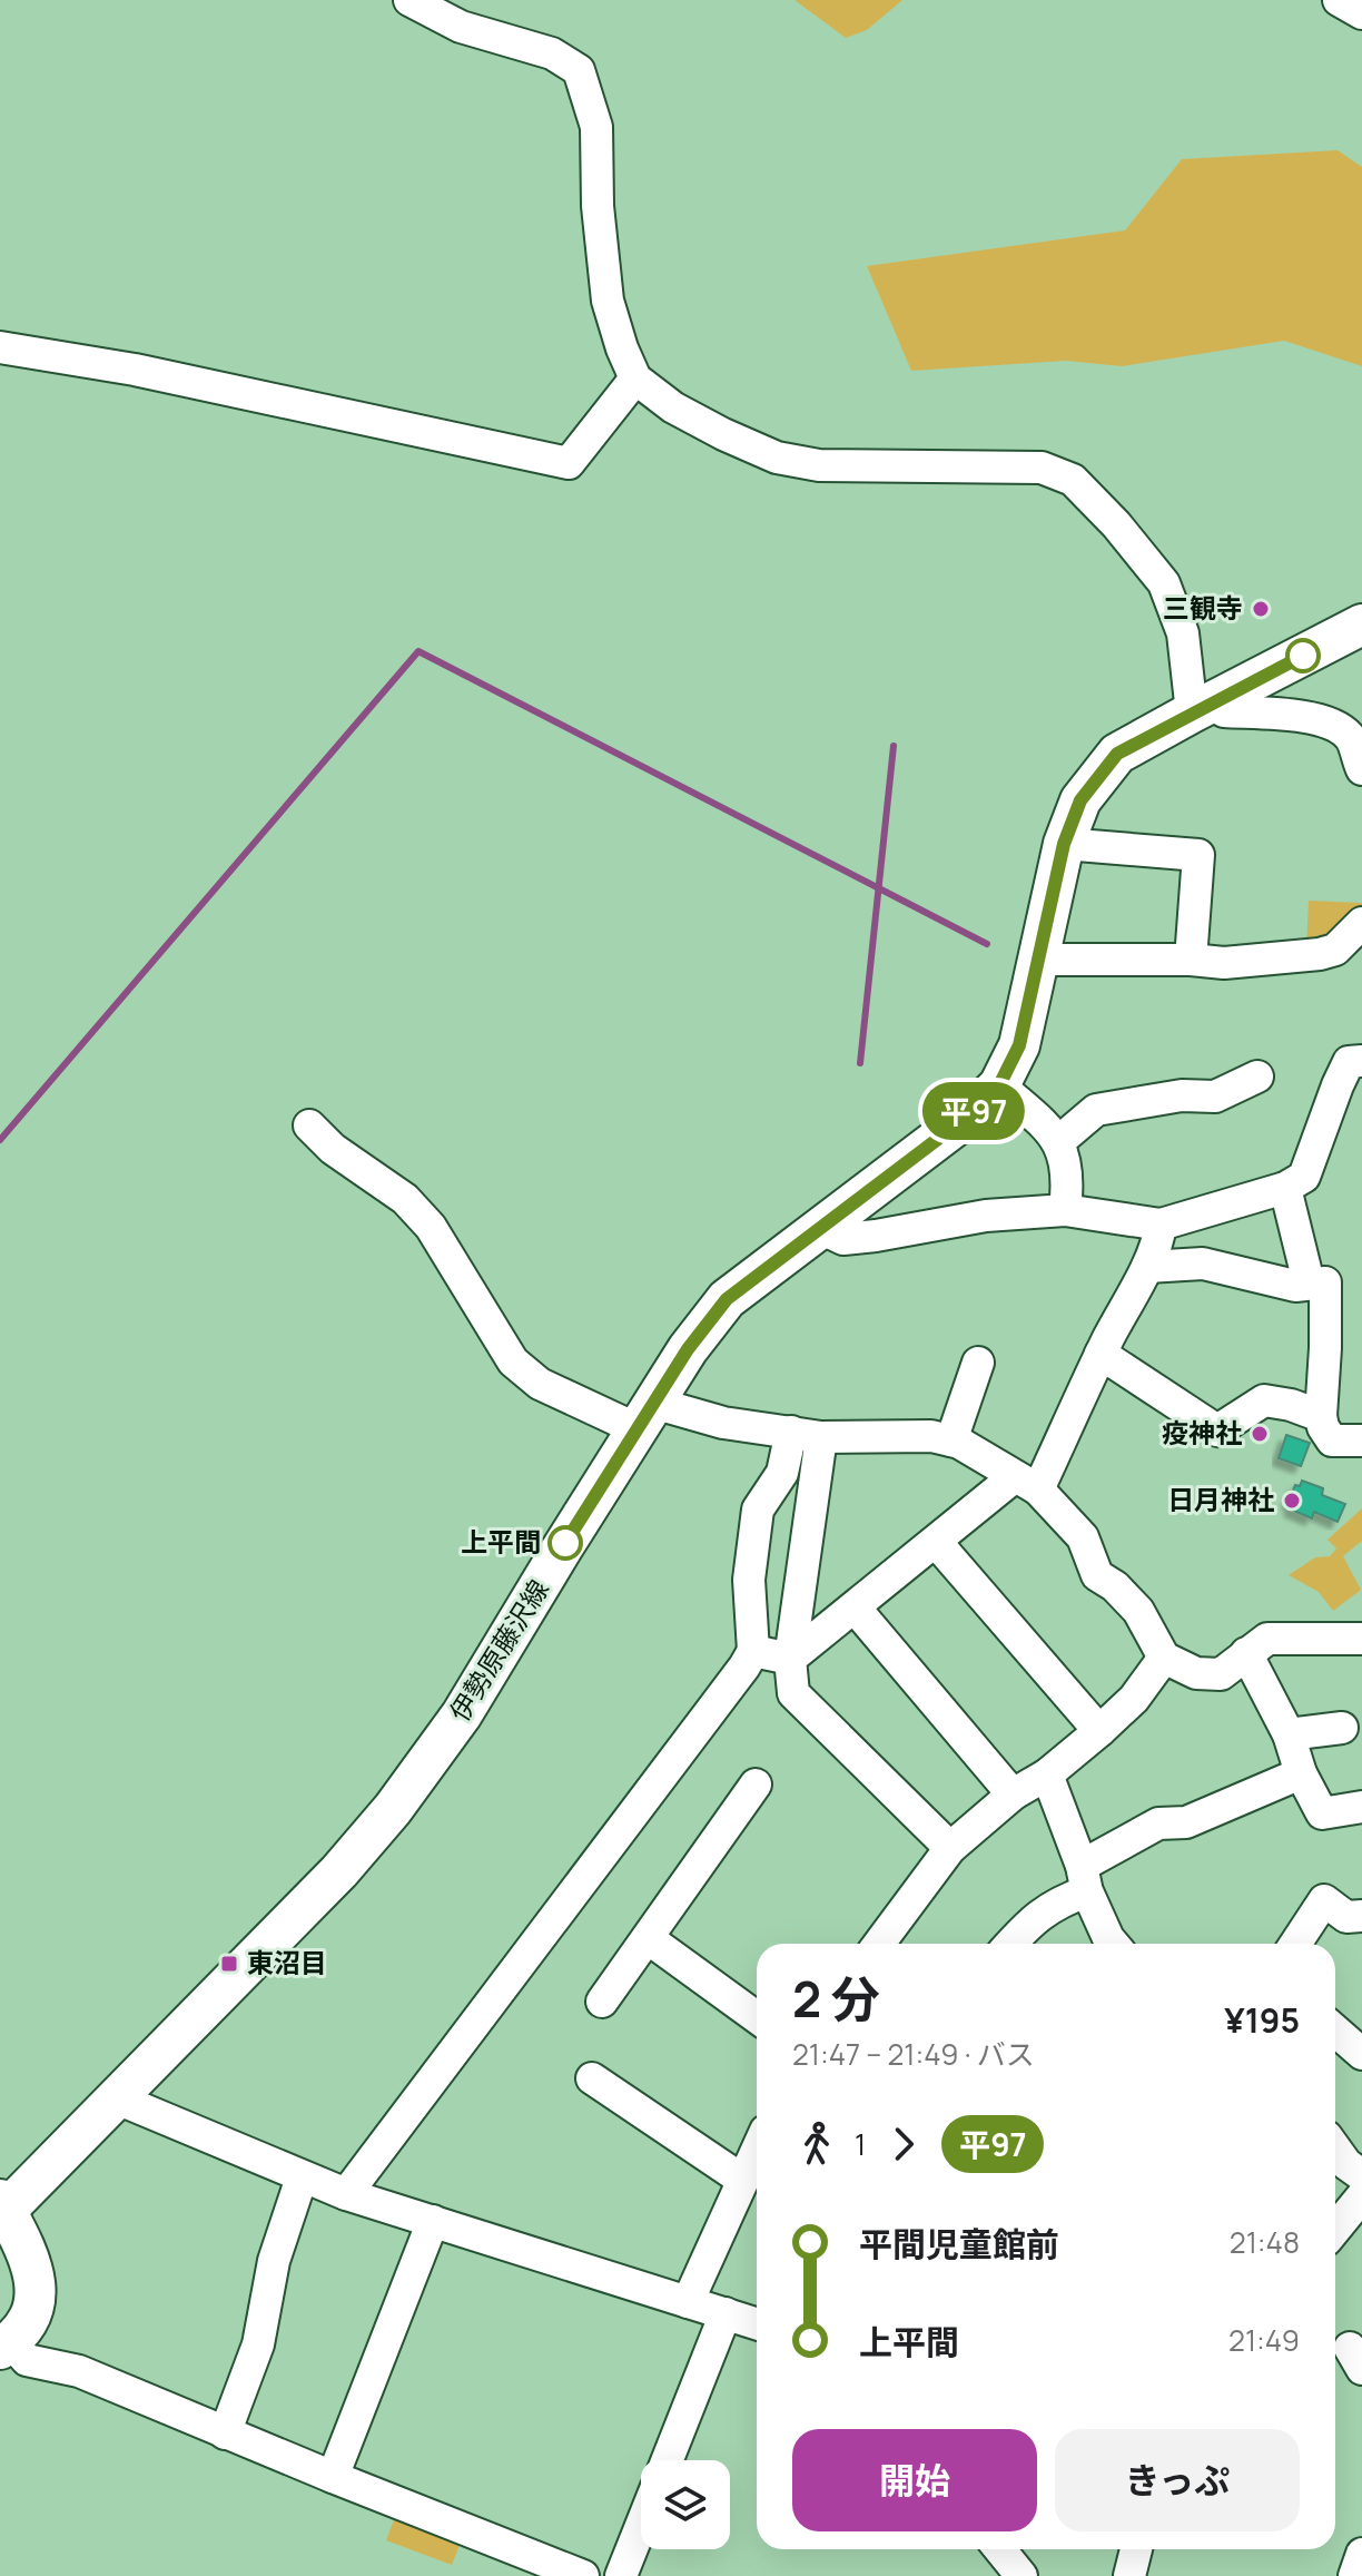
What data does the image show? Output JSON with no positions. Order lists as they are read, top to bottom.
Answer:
{
  "streets": {
    "main road": ["伊勢原藤沢線"]
  },
  "places": {
    "other": [
      "三観寺",
      "疫神社",
      "日月神社",
      "上平間"
    ],
    "transit": ["東沼目"]
  },
  "lines": ["bus line 平97"],
  "page": {
    "on_map": "平97",
    "heading": ["2 分", "21:47 – 21:49 · バス", "¥195"],
    "legs": ["1", "平97"],
    "list": [
      {
        "name": "平間児童館前",
        "value": "21:48"
      },
      {
        "name": "上平間",
        "value": "21:49"
      }
    ],
    "buttons": ["開始", "きっぷ"]
  }
}
